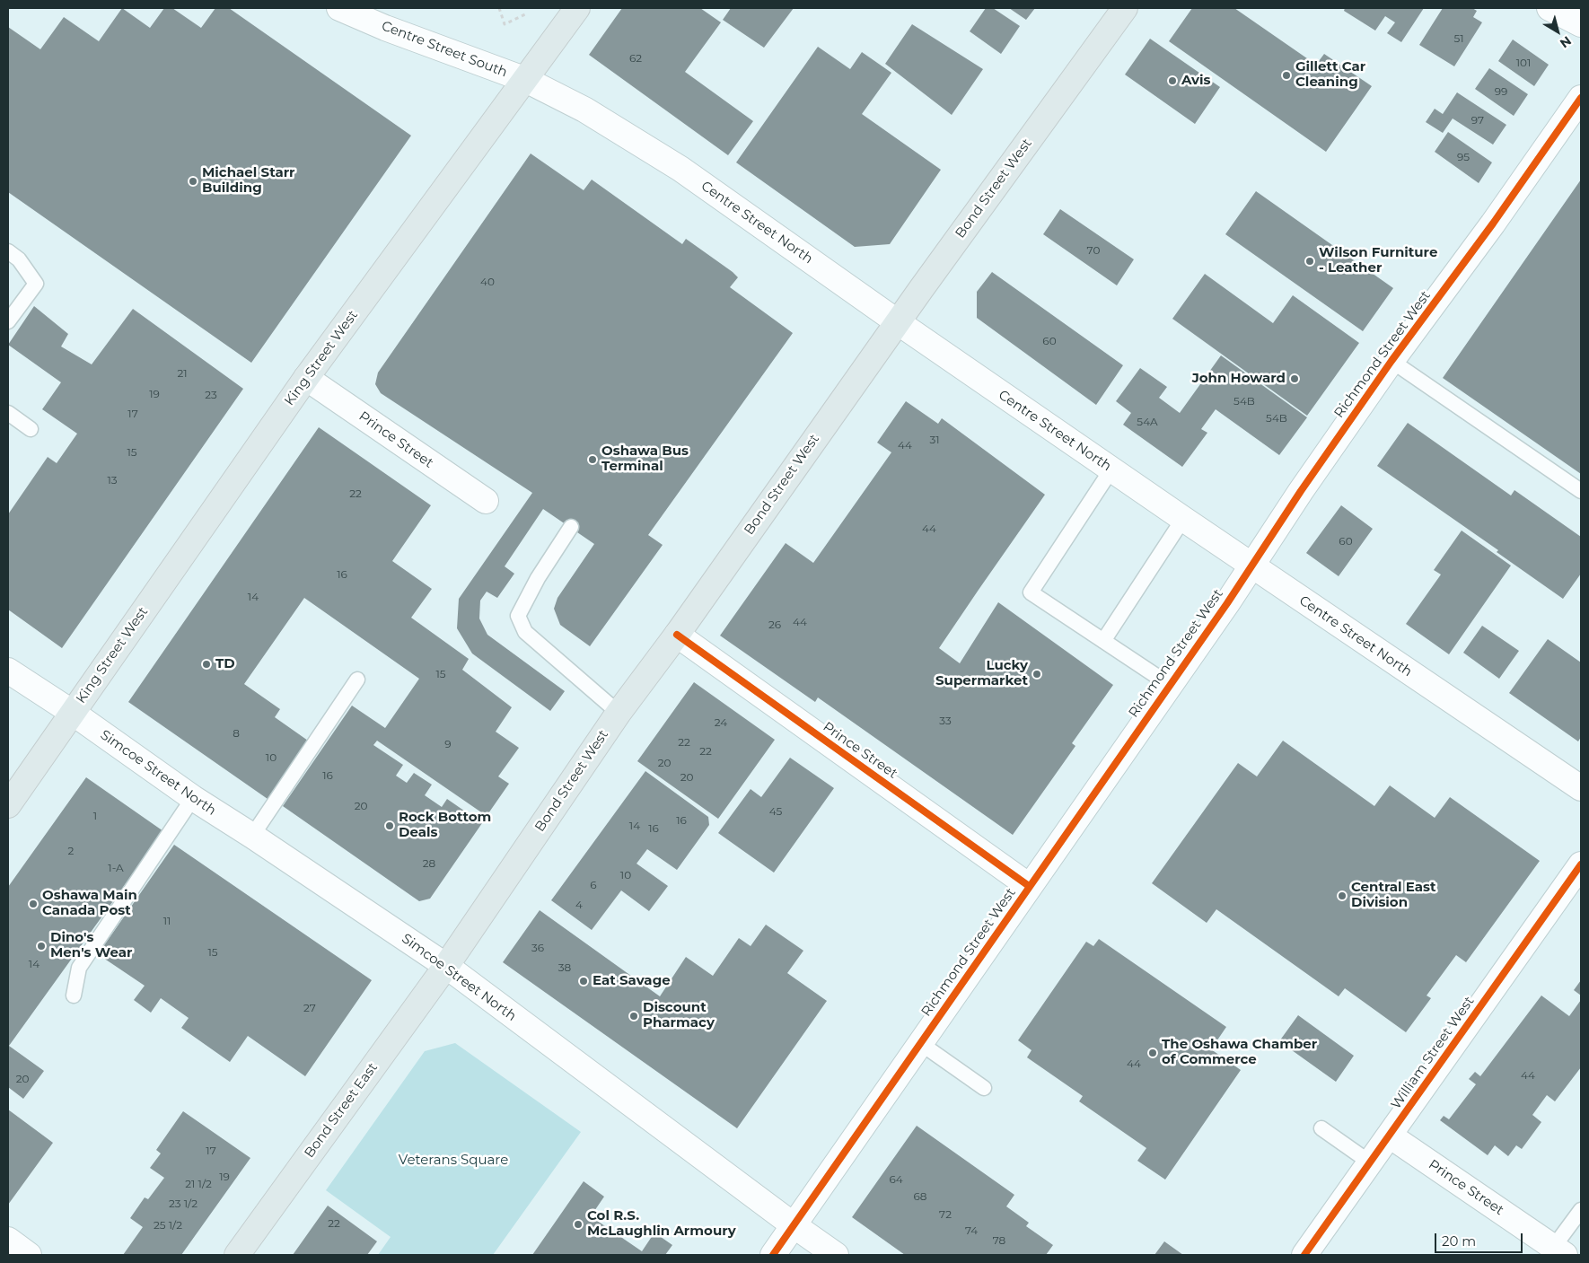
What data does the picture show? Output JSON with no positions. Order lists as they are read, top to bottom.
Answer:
{
  "streets": {
    "main road": ["Bond Street West", "King Street West", "Bond Street East"],
    "street": [
      "Centre Street South",
      "Centre Street North",
      "Richmond Street West",
      "Prince Street",
      "Simcoe Street North",
      "William Street West"
    ]
  },
  "crossings": [
    ["Centre Street South", "Centre Street North"],
    ["Centre Street South", "King Street West"],
    ["Bond Street West", "Centre Street North"],
    ["Bond Street West", "Prince Street"],
    ["Bond Street West", "Simcoe Street North"],
    ["Bond Street West", "Bond Street East"],
    ["Centre Street North", "Richmond Street West"],
    ["Centre Street North", "King Street West"],
    ["Richmond Street West", "Prince Street"],
    ["Richmond Street West", "Simcoe Street North"],
    ["King Street West", "Prince Street"],
    ["King Street West", "Simcoe Street North"],
    ["Prince Street", "William Street West"],
    ["Simcoe Street North", "Bond Street East"]
  ],
  "parks": ["Veterans Square"],
  "places": [
    "Gillett Car Cleaning",
    "Avis",
    "Michael Starr Building",
    "Wilson Furniture - Leather",
    "John Howard",
    "Oshawa Bus Terminal",
    "TD",
    "Lucky Supermarket",
    "Rock Bottom Deals",
    "Central East Division",
    "Oshawa Main Canada Post",
    "Dino's Men's Wear",
    "Eat Savage",
    "Discount Pharmacy",
    "The Oshawa Chamber of Commerce",
    "Col R.S. McLaughlin Armoury"
  ],
  "house_numbers": [
    "51",
    "62",
    "101",
    "99",
    "97",
    "95",
    "70",
    "40",
    "60",
    "21",
    "19",
    "23",
    "54B",
    "17",
    "54B",
    "54A",
    "31",
    "44",
    "15",
    "13",
    "22",
    "44",
    "60",
    "16",
    "14",
    "44",
    "26",
    "15",
    "33",
    "24",
    "8",
    "22",
    "9",
    "22",
    "10",
    "20",
    "16",
    "20",
    "20",
    "45",
    "1",
    "16",
    "14",
    "16",
    "2",
    "28",
    "1-A",
    "10",
    "6",
    "4",
    "11",
    "36",
    "15",
    "14",
    "38",
    "27",
    "44",
    "44",
    "20",
    "17",
    "19",
    "64",
    "21 1/2",
    "68",
    "23 1/2",
    "72",
    "22",
    "25 1/2",
    "74",
    "78"
  ],
  "scale_bar": "20 m",
  "north": "bottom right"
}
